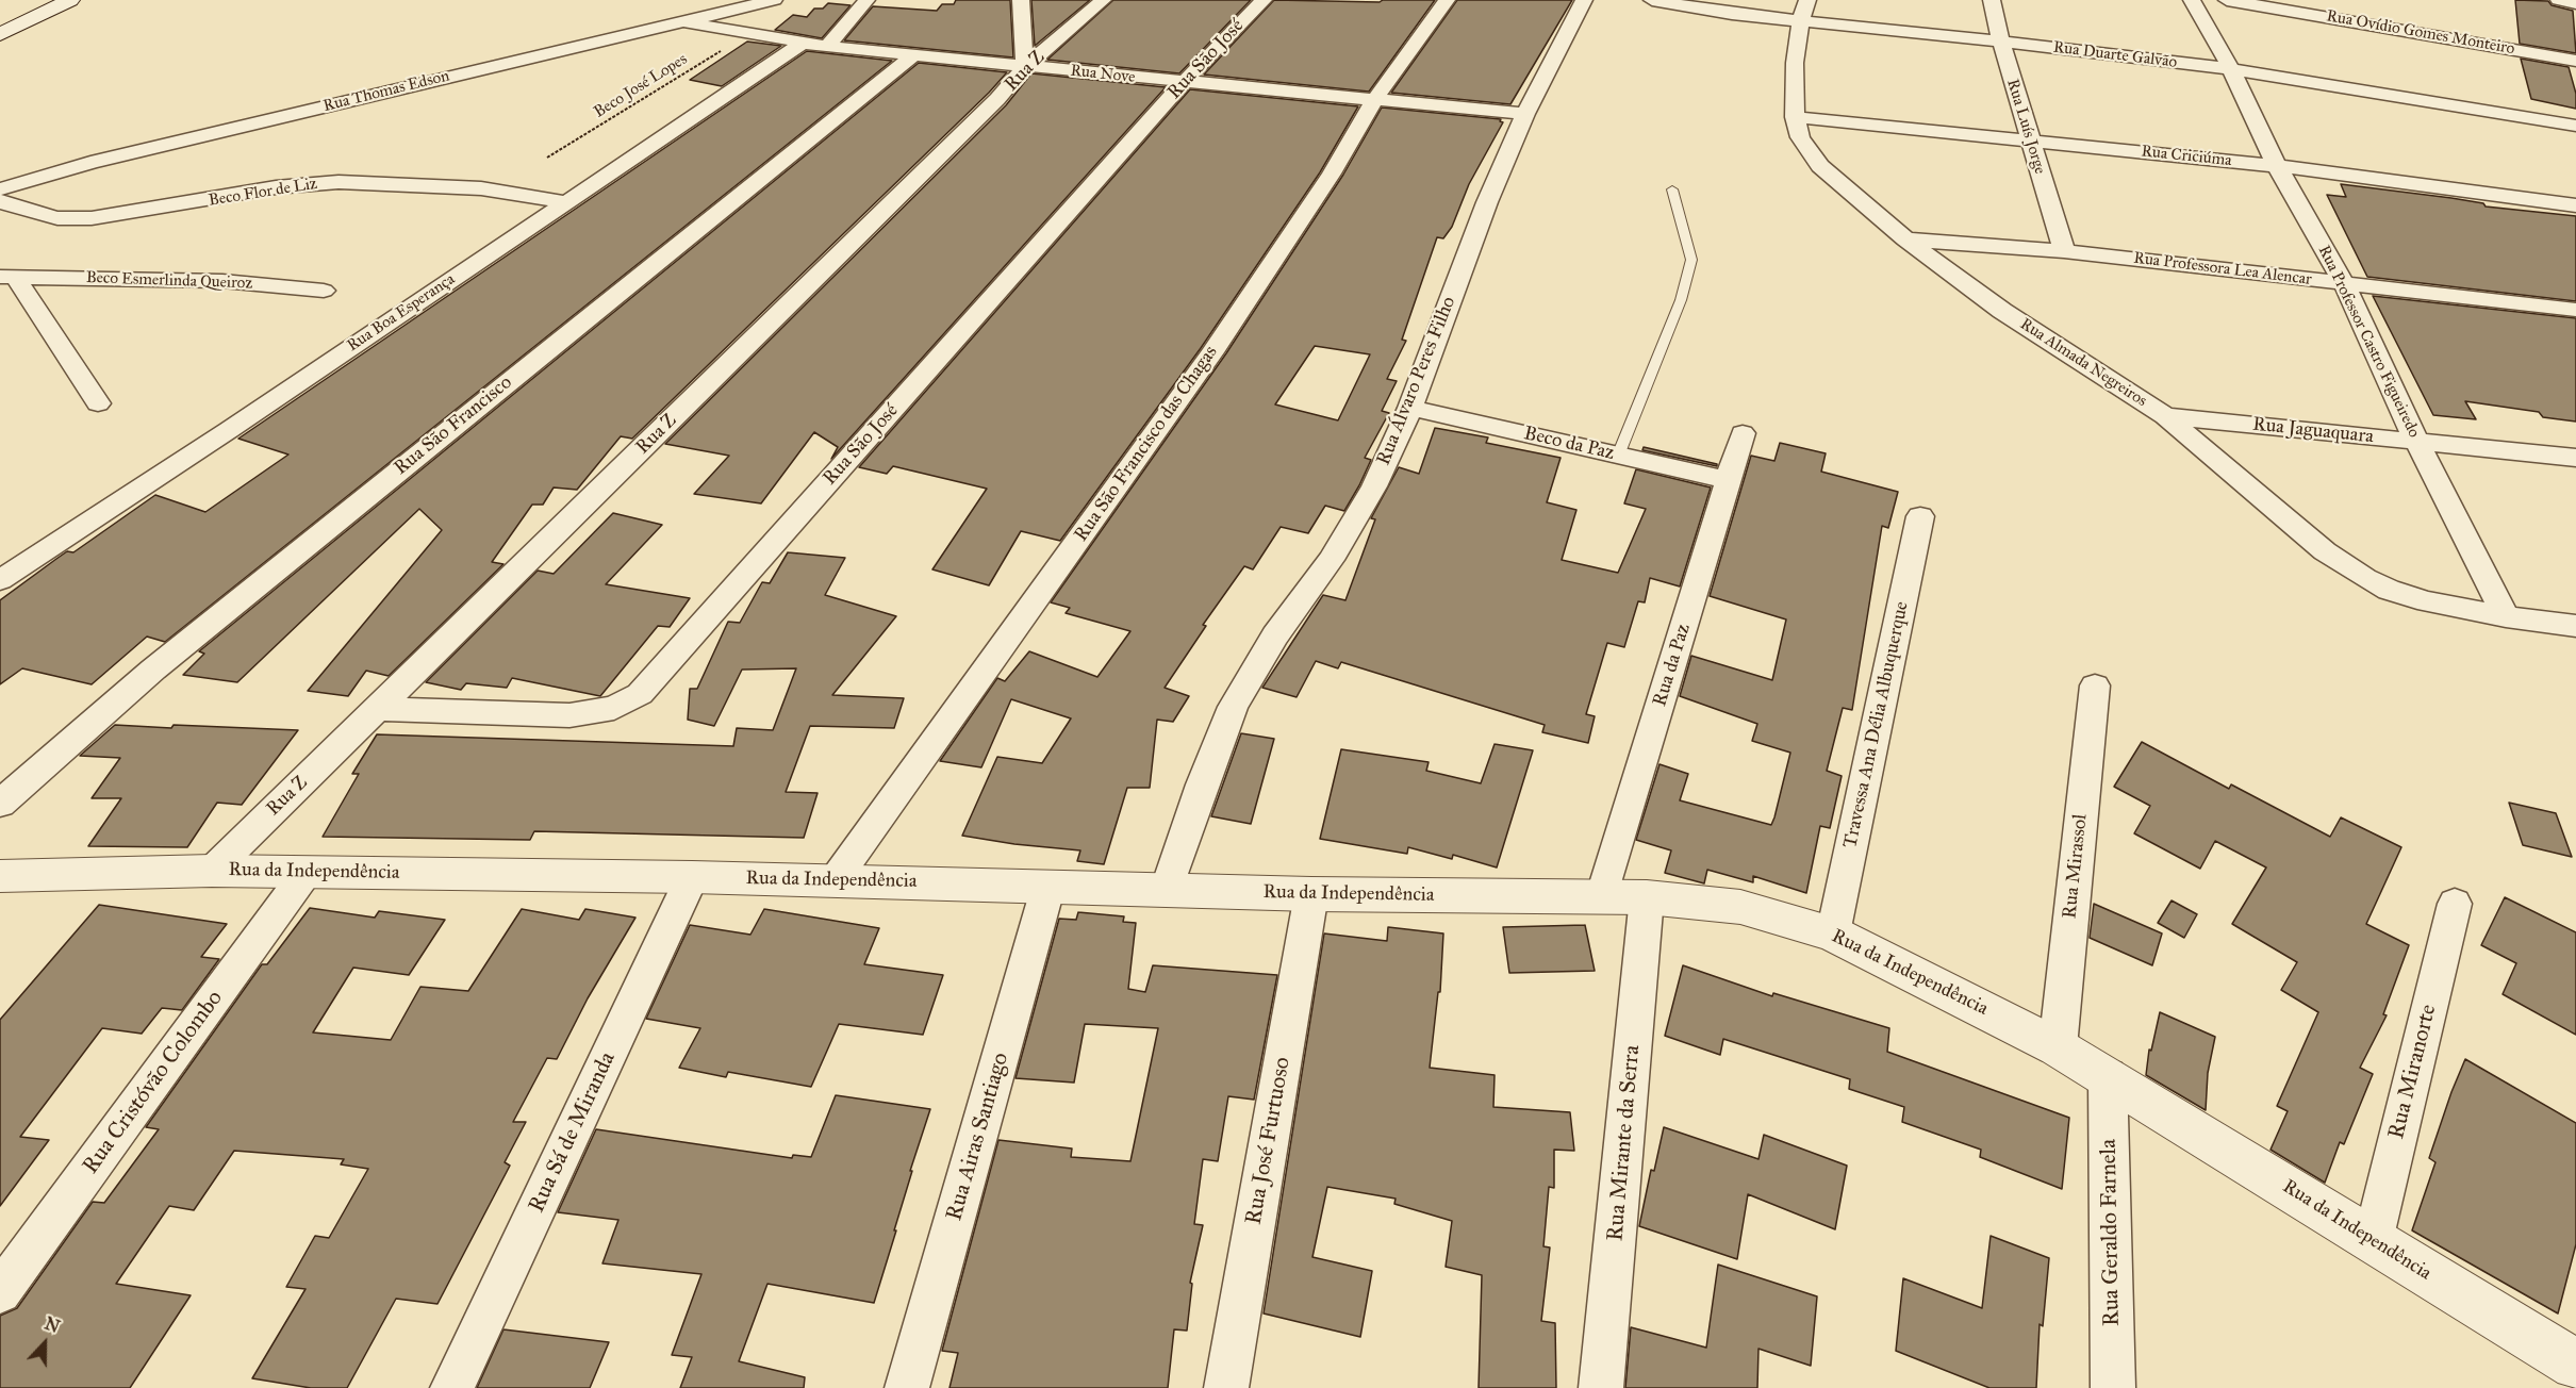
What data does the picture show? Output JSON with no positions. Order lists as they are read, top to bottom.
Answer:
{
  "streets": {
    "street": [
      "Rua Ovídio Gomes Monteiro",
      "Rua Duarte Galvão",
      "Rua São José",
      "Rua Z",
      "Rua Nove",
      "Rua Thomas Edson",
      "Rua Luís Jorge",
      "Rua Criciúma",
      "Beco Flor de Liz",
      "Rua Professora Lea Alencar",
      "Beco Esmerlinda Queiroz",
      "Rua Boa Esperança",
      "Rua Professor Castro Figueiredo",
      "Rua Almada Negreiros",
      "Rua Álvaro Peres Filho",
      "Rua São Francisco",
      "Rua Jaguaquara",
      "Rua São Francisco das Chagas",
      "Beco da Paz",
      "Rua da Paz",
      "Travessa Ana Délia Albuquerque",
      "Rua Mirassol",
      "Rua da Independência",
      "Rua Miranorte",
      "Rua Cristóvão Colombo",
      "Rua Sá de Miranda",
      "Rua Airas Santiago",
      "Rua José Furtuoso",
      "Rua Mirante da Serra",
      "Rua Geraldo Farnela"
    ],
    "path": ["Beco José Lopes"]
  },
  "crossings": [
    ["Rua Duarte Galvão", "Rua Luís Jorge"],
    ["Rua Duarte Galvão", "Rua Professor Castro Figueiredo"],
    ["Rua Duarte Galvão", "Rua Almada Negreiros"],
    ["Rua São José", "Rua Z"],
    ["Rua São José", "Rua Nove"],
    ["Rua Z", "Rua Nove"],
    ["Rua Z", "Rua da Independência"],
    ["Rua Nove", "Beco José Lopes"],
    ["Rua Nove", "Rua Thomas Edson"],
    ["Rua Nove", "Rua Boa Esperança"],
    ["Rua Nove", "Rua Álvaro Peres Filho"],
    ["Rua Nove", "Rua São Francisco"],
    ["Rua Nove", "Rua São Francisco das Chagas"],
    ["Rua Luís Jorge", "Rua Criciúma"],
    ["Rua Luís Jorge", "Rua Professora Lea Alencar"],
    ["Rua Criciúma", "Rua Professor Castro Figueiredo"],
    ["Rua Criciúma", "Rua Almada Negreiros"],
    ["Beco Flor de Liz", "Rua Boa Esperança"],
    ["Rua Professora Lea Alencar", "Rua Professor Castro Figueiredo"],
    ["Rua Professora Lea Alencar", "Rua Almada Negreiros"],
    ["Rua Professor Castro Figueiredo", "Rua Almada Negreiros"],
    ["Rua Professor Castro Figueiredo", "Rua Jaguaquara"],
    ["Rua Almada Negreiros", "Rua Jaguaquara"],
    ["Rua Álvaro Peres Filho", "Beco da Paz"],
    ["Rua Álvaro Peres Filho", "Rua da Independência"],
    ["Rua São Francisco das Chagas", "Rua da Independência"],
    ["Beco da Paz", "Rua da Paz"],
    ["Rua da Paz", "Rua da Independência"],
    ["Travessa Ana Délia Albuquerque", "Rua da Independência"],
    ["Rua Mirassol", "Rua da Independência"],
    ["Rua da Independência", "Rua Miranorte"],
    ["Rua da Independência", "Rua Cristóvão Colombo"],
    ["Rua da Independência", "Rua Sá de Miranda"],
    ["Rua da Independência", "Rua Airas Santiago"],
    ["Rua da Independência", "Rua José Furtuoso"],
    ["Rua da Independência", "Rua Mirante da Serra"],
    ["Rua da Independência", "Rua Geraldo Farnela"]
  ],
  "north": "top"
}
